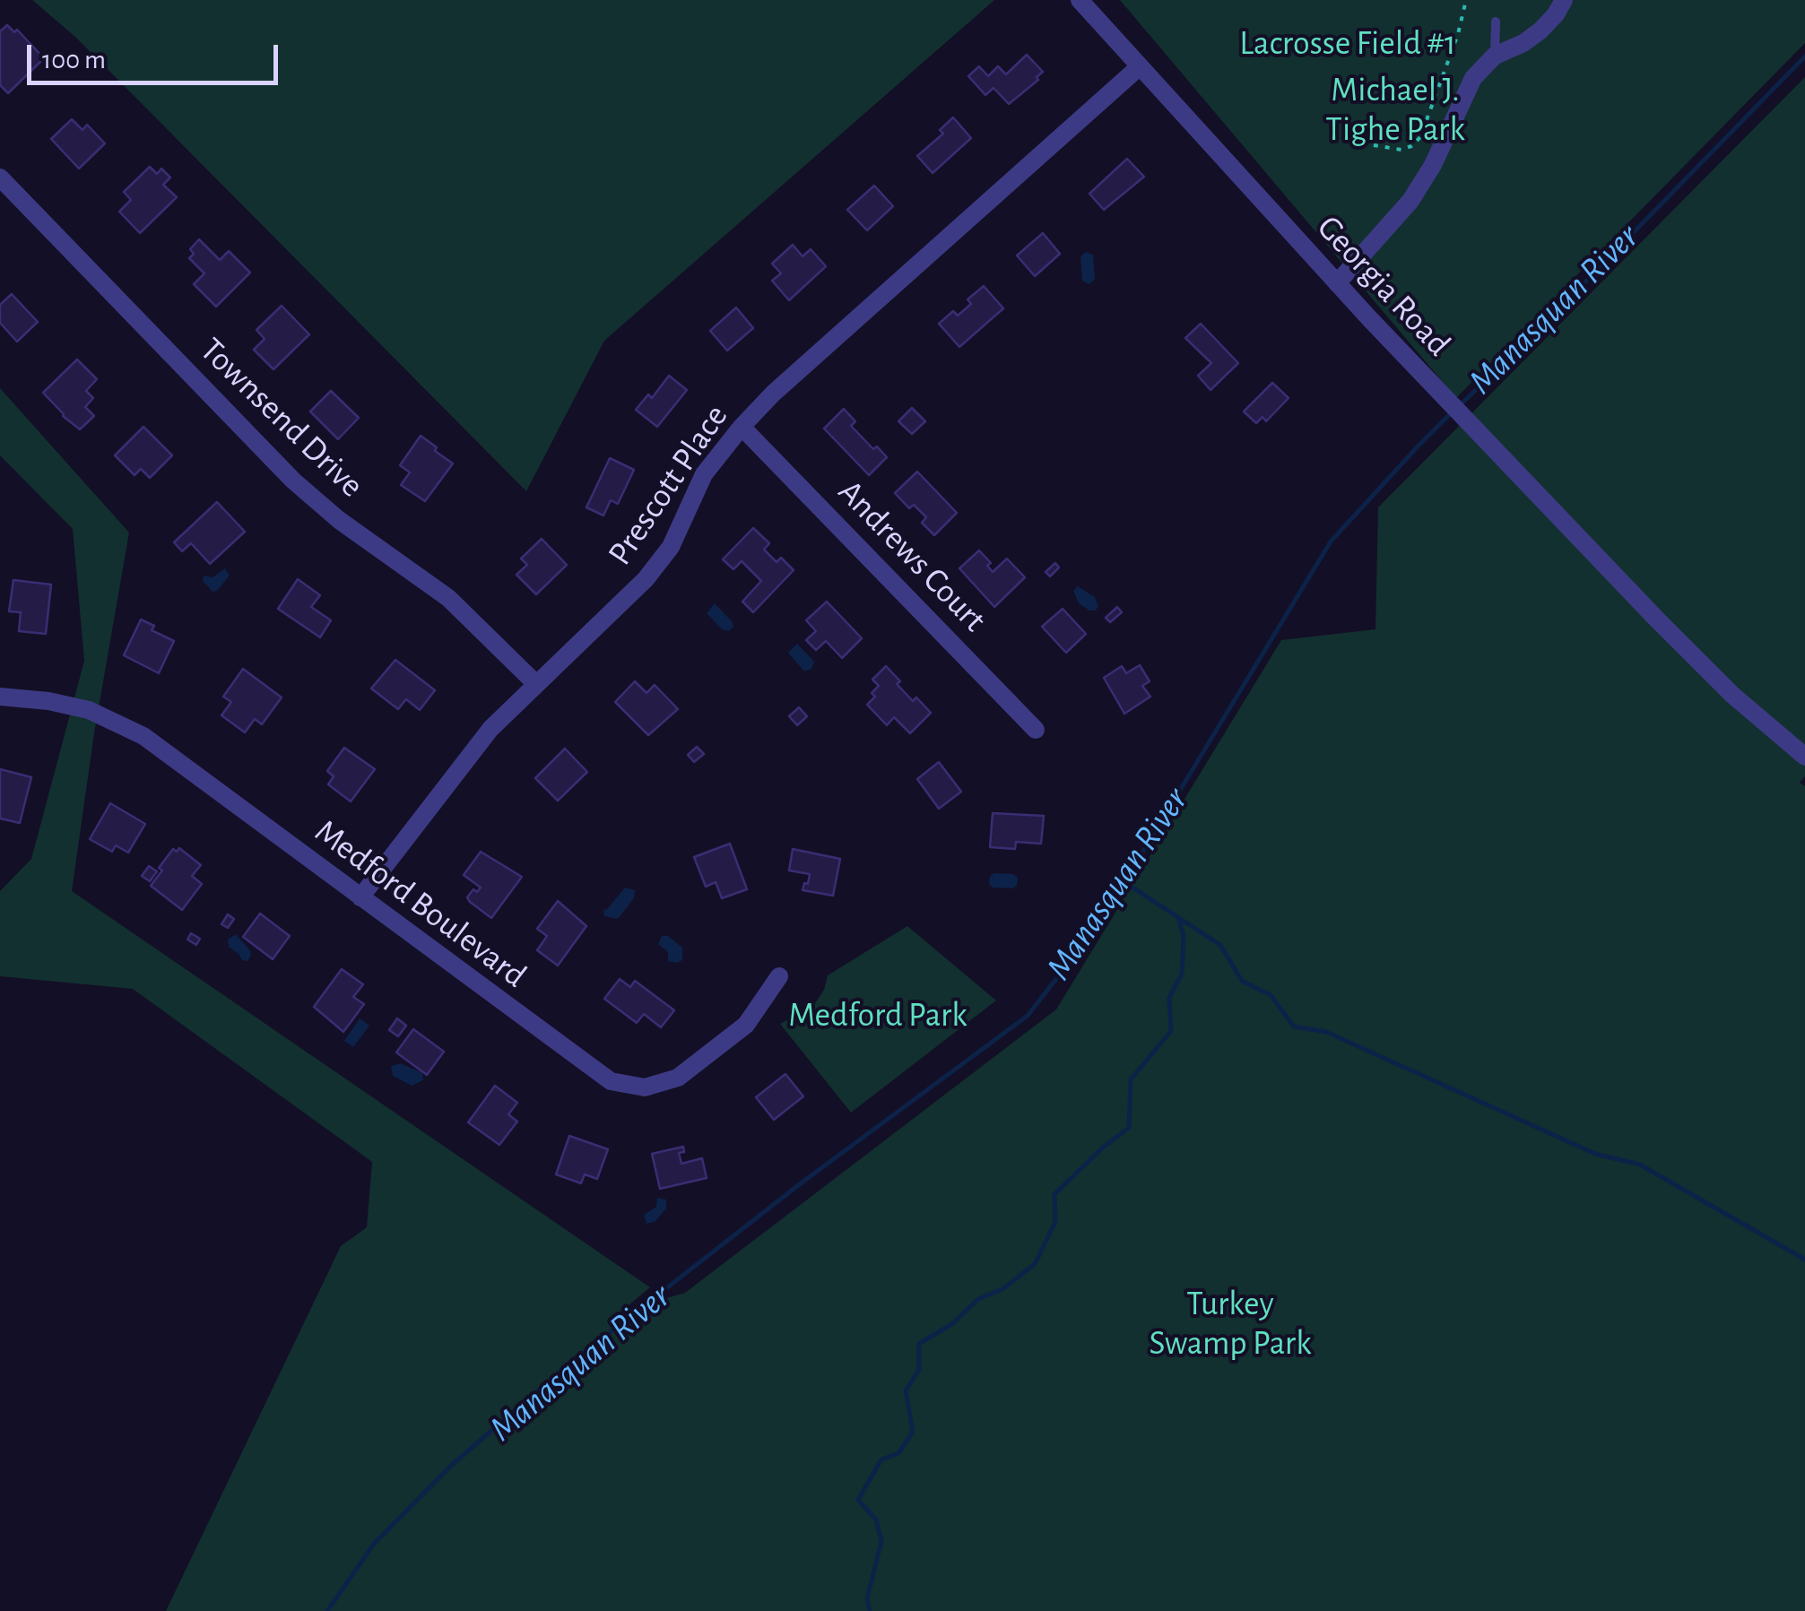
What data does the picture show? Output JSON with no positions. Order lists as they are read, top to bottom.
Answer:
{
  "streets": {
    "street": [
      "Georgia Road",
      "Townsend Drive",
      "Prescott Place",
      "Andrews Court",
      "Medford Boulevard"
    ]
  },
  "crossings": [
    ["Georgia Road", "Prescott Place"],
    ["Townsend Drive", "Prescott Place"],
    ["Prescott Place", "Andrews Court"],
    ["Prescott Place", "Medford Boulevard"]
  ],
  "water": ["Manasquan River"],
  "parks": [
    "Lacrosse Field #1",
    "Michael J. Tighe Park",
    "Medford Park",
    "Turkey Swamp Park"
  ],
  "scale_bar": "100 m"
}
